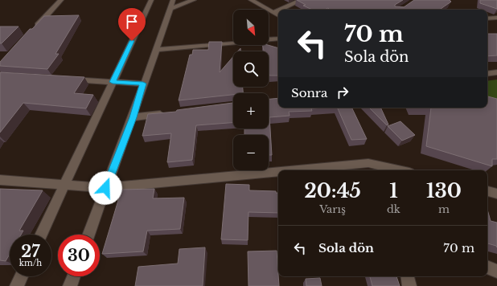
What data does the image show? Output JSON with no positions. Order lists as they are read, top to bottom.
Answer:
{
  "north": "bottom right",
  "page": {
    "map_buttons": ["+", "−"],
    "turn": ["70 m", "Sola dön"],
    "then": "Sonra",
    "eta": [
      "20:45",
      "Varış",
      "1",
      "dk",
      "130",
      "m"
    ],
    "list": [
      {
        "name": "Sola dön",
        "value": "70 m"
      }
    ],
    "speed": "27 km/h",
    "limit": "30"
  }
}
